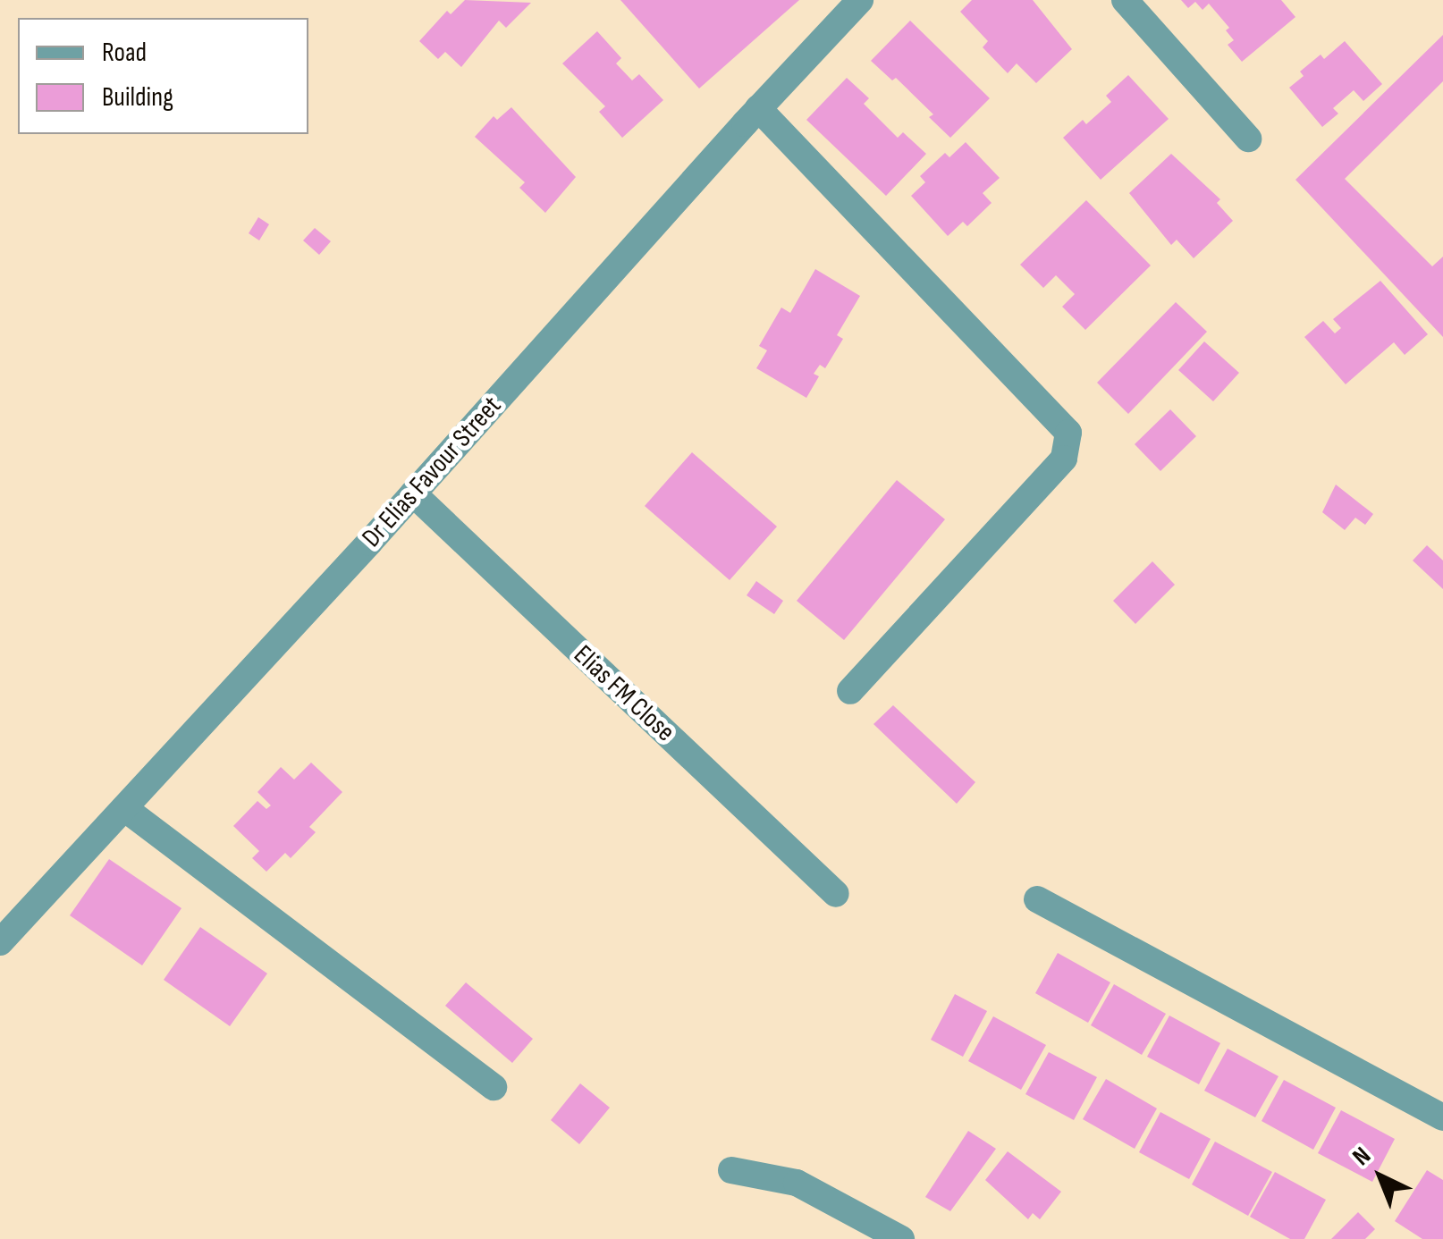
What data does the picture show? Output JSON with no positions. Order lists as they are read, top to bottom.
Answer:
{
  "streets": {
    "street": ["Dr Elias Favour Street", "Elias FM Close"]
  },
  "crossings": [
    ["Dr Elias Favour Street", "Elias FM Close"]
  ],
  "legend": ["Road", "Building"],
  "north": "top left"
}
